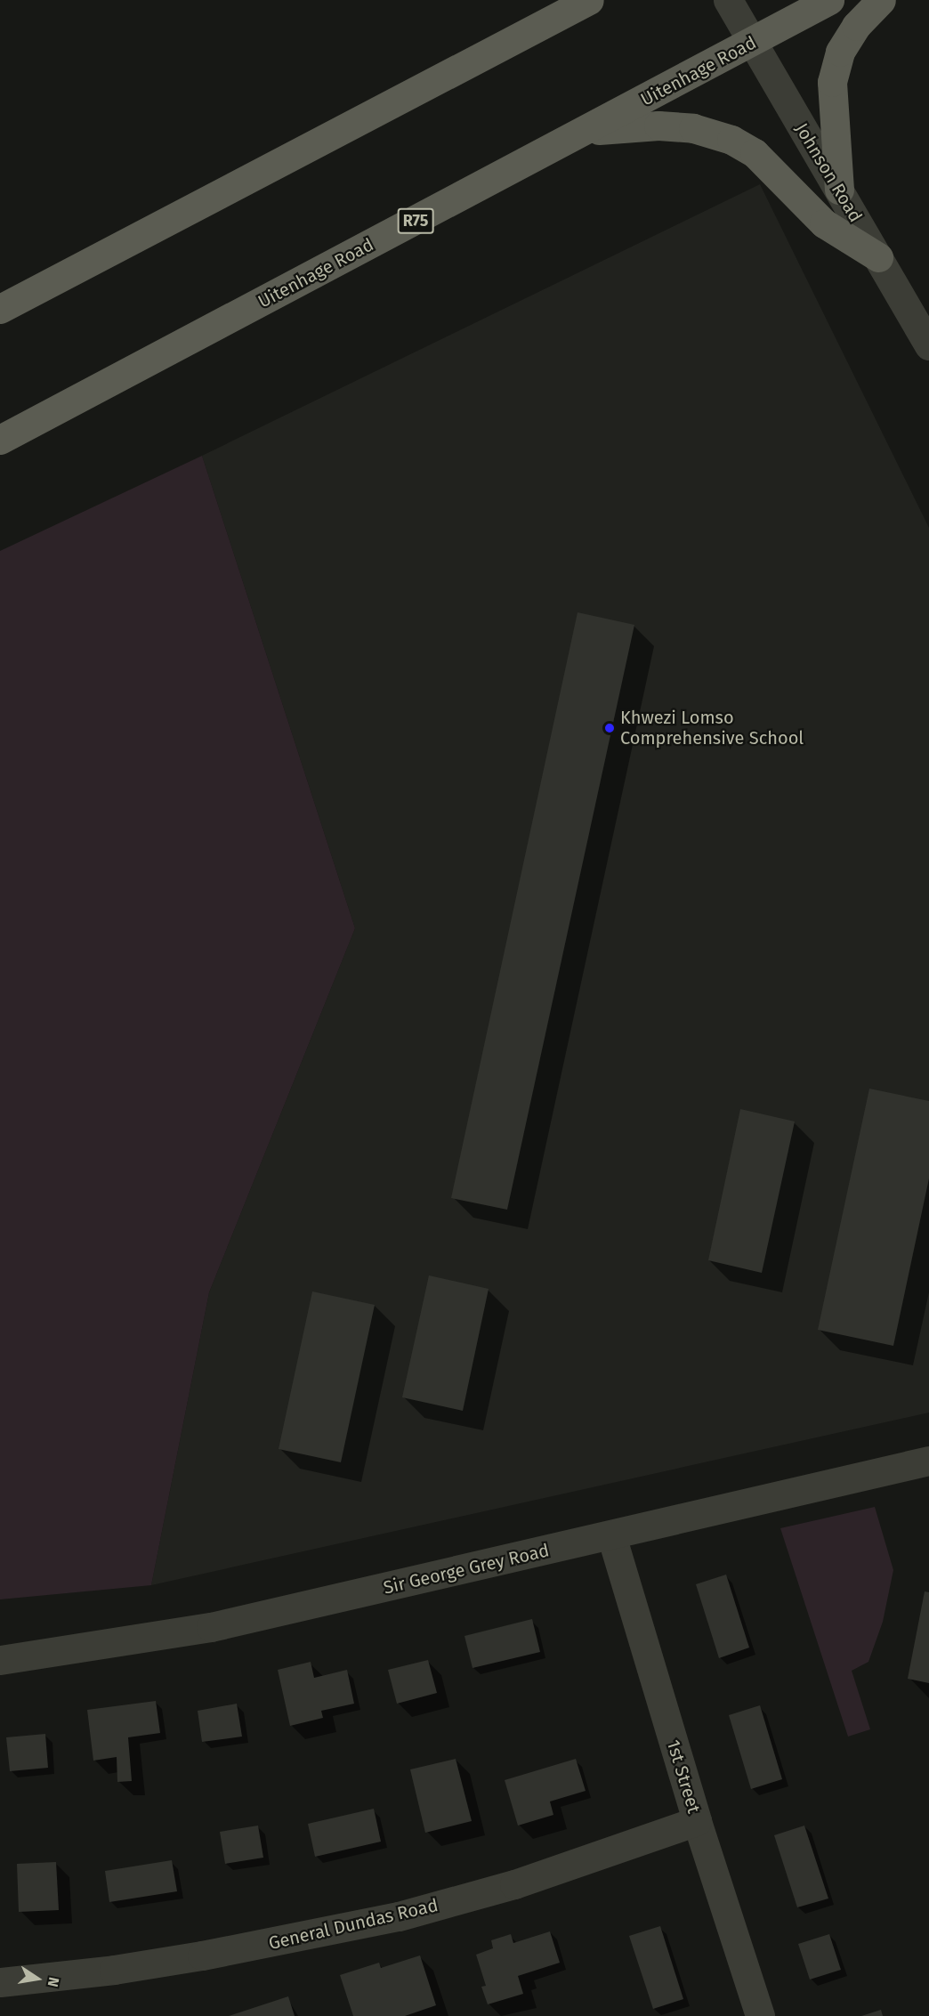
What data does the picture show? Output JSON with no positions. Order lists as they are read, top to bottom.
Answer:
{
  "streets": {
    "main road": ["Uitenhage Road", "R75"],
    "street": [
      "Johnson Road",
      "Sir George Grey Road",
      "1st Street",
      "General Dundas Road"
    ]
  },
  "crossings": [
    ["Uitenhage Road", "Johnson Road"],
    ["Sir George Grey Road", "1st Street"],
    ["1st Street", "General Dundas Road"]
  ],
  "places": ["Khwezi Lomso Comprehensive School"],
  "north": "right"
}
